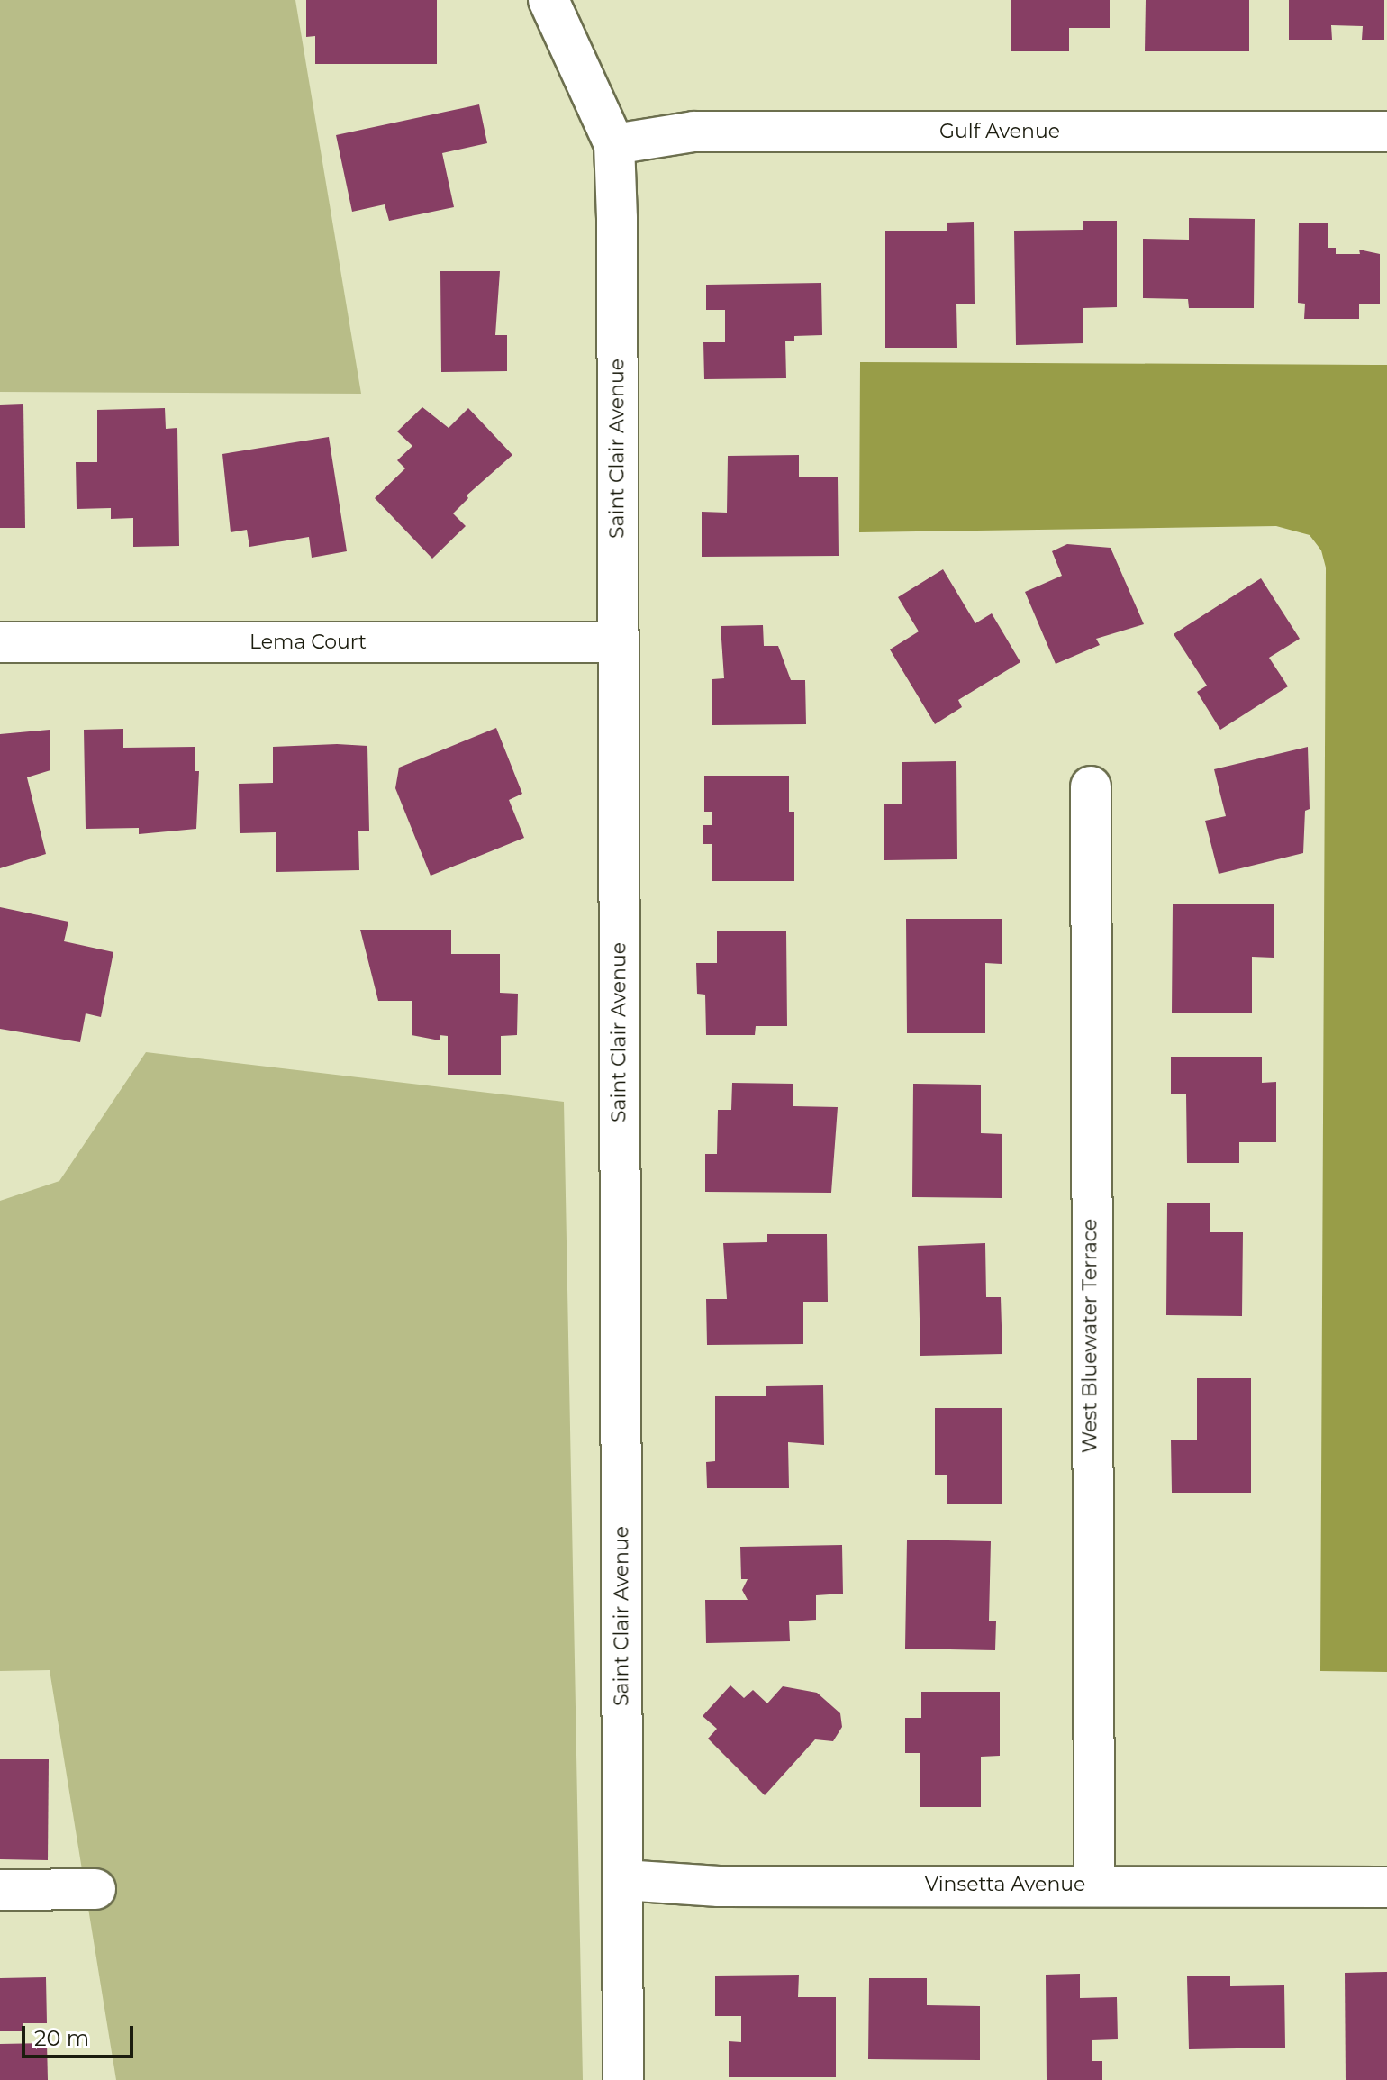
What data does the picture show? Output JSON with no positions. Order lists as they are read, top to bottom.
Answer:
{
  "streets": {
    "street": [
      "Gulf Avenue",
      "Saint Clair Avenue",
      "Lema Court",
      "West Bluewater Terrace",
      "Vinsetta Avenue"
    ]
  },
  "crossings": [
    ["Gulf Avenue", "Saint Clair Avenue"],
    ["Saint Clair Avenue", "Lema Court"],
    ["Saint Clair Avenue", "Vinsetta Avenue"],
    ["West Bluewater Terrace", "Vinsetta Avenue"]
  ],
  "scale_bar": "20 m"
}
